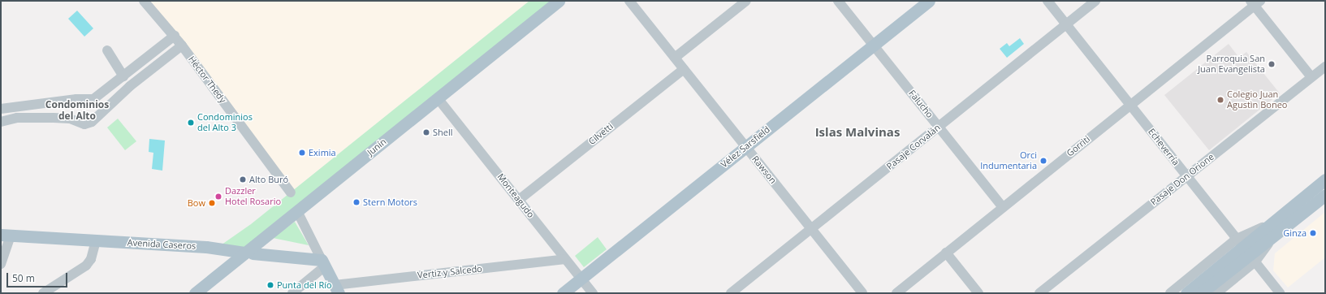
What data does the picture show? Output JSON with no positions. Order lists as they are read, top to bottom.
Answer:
{
  "streets": {
    "main road": ["Junín", "Vélez Sarsfield", "Avenida Caseros"],
    "street": [
      "Héctor Thedy",
      "Falucho",
      "Cilvetti",
      "Gorriti",
      "Pasaje Corvalán",
      "Echeverría",
      "Rawson",
      "Pasaje Don Orione",
      "Monteagudo",
      "Vertiz y Salcedo"
    ]
  },
  "crossings": [
    ["Falucho", "Gorriti"],
    ["Falucho", "Vélez Sarsfield"],
    ["Falucho", "Pasaje Corvalán"],
    ["Cilvetti", "Rawson"],
    ["Cilvetti", "Monteagudo"],
    ["Gorriti", "Echeverría"],
    ["Junín", "Monteagudo"],
    ["Junín", "Avenida Caseros"],
    ["Vélez Sarsfield", "Rawson"],
    ["Vélez Sarsfield", "Monteagudo"],
    ["Pasaje Corvalán", "Echeverría"],
    ["Pasaje Corvalán", "Rawson"],
    ["Echeverría", "Pasaje Don Orione"],
    ["Monteagudo", "Vertiz y Salcedo"]
  ],
  "districts": ["Condominios del Alto", "Islas Malvinas"],
  "places": [
    "Parroquia San Juan Evangelista",
    "Colegio Juan Agustìn Boneo",
    "Condominios del Alto 3",
    "Shell",
    "Eximia",
    "Orci Indumentaria",
    "Alto Buró",
    "Dazzler Hotel Rosario",
    "Stern Motors",
    "Bow",
    "Ginza",
    "Punta del Río"
  ],
  "scale_bar": "50 m"
}
